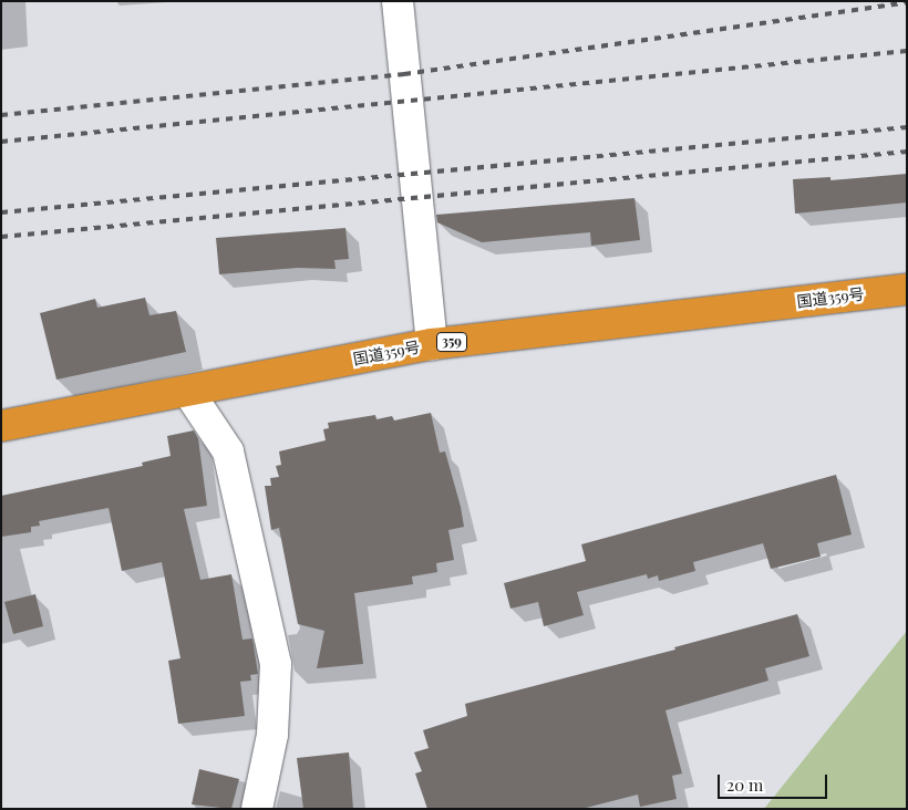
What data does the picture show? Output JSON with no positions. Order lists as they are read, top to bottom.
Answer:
{
  "streets": {
    "highway": ["国道359号", "359"]
  },
  "scale_bar": "20 m"
}
